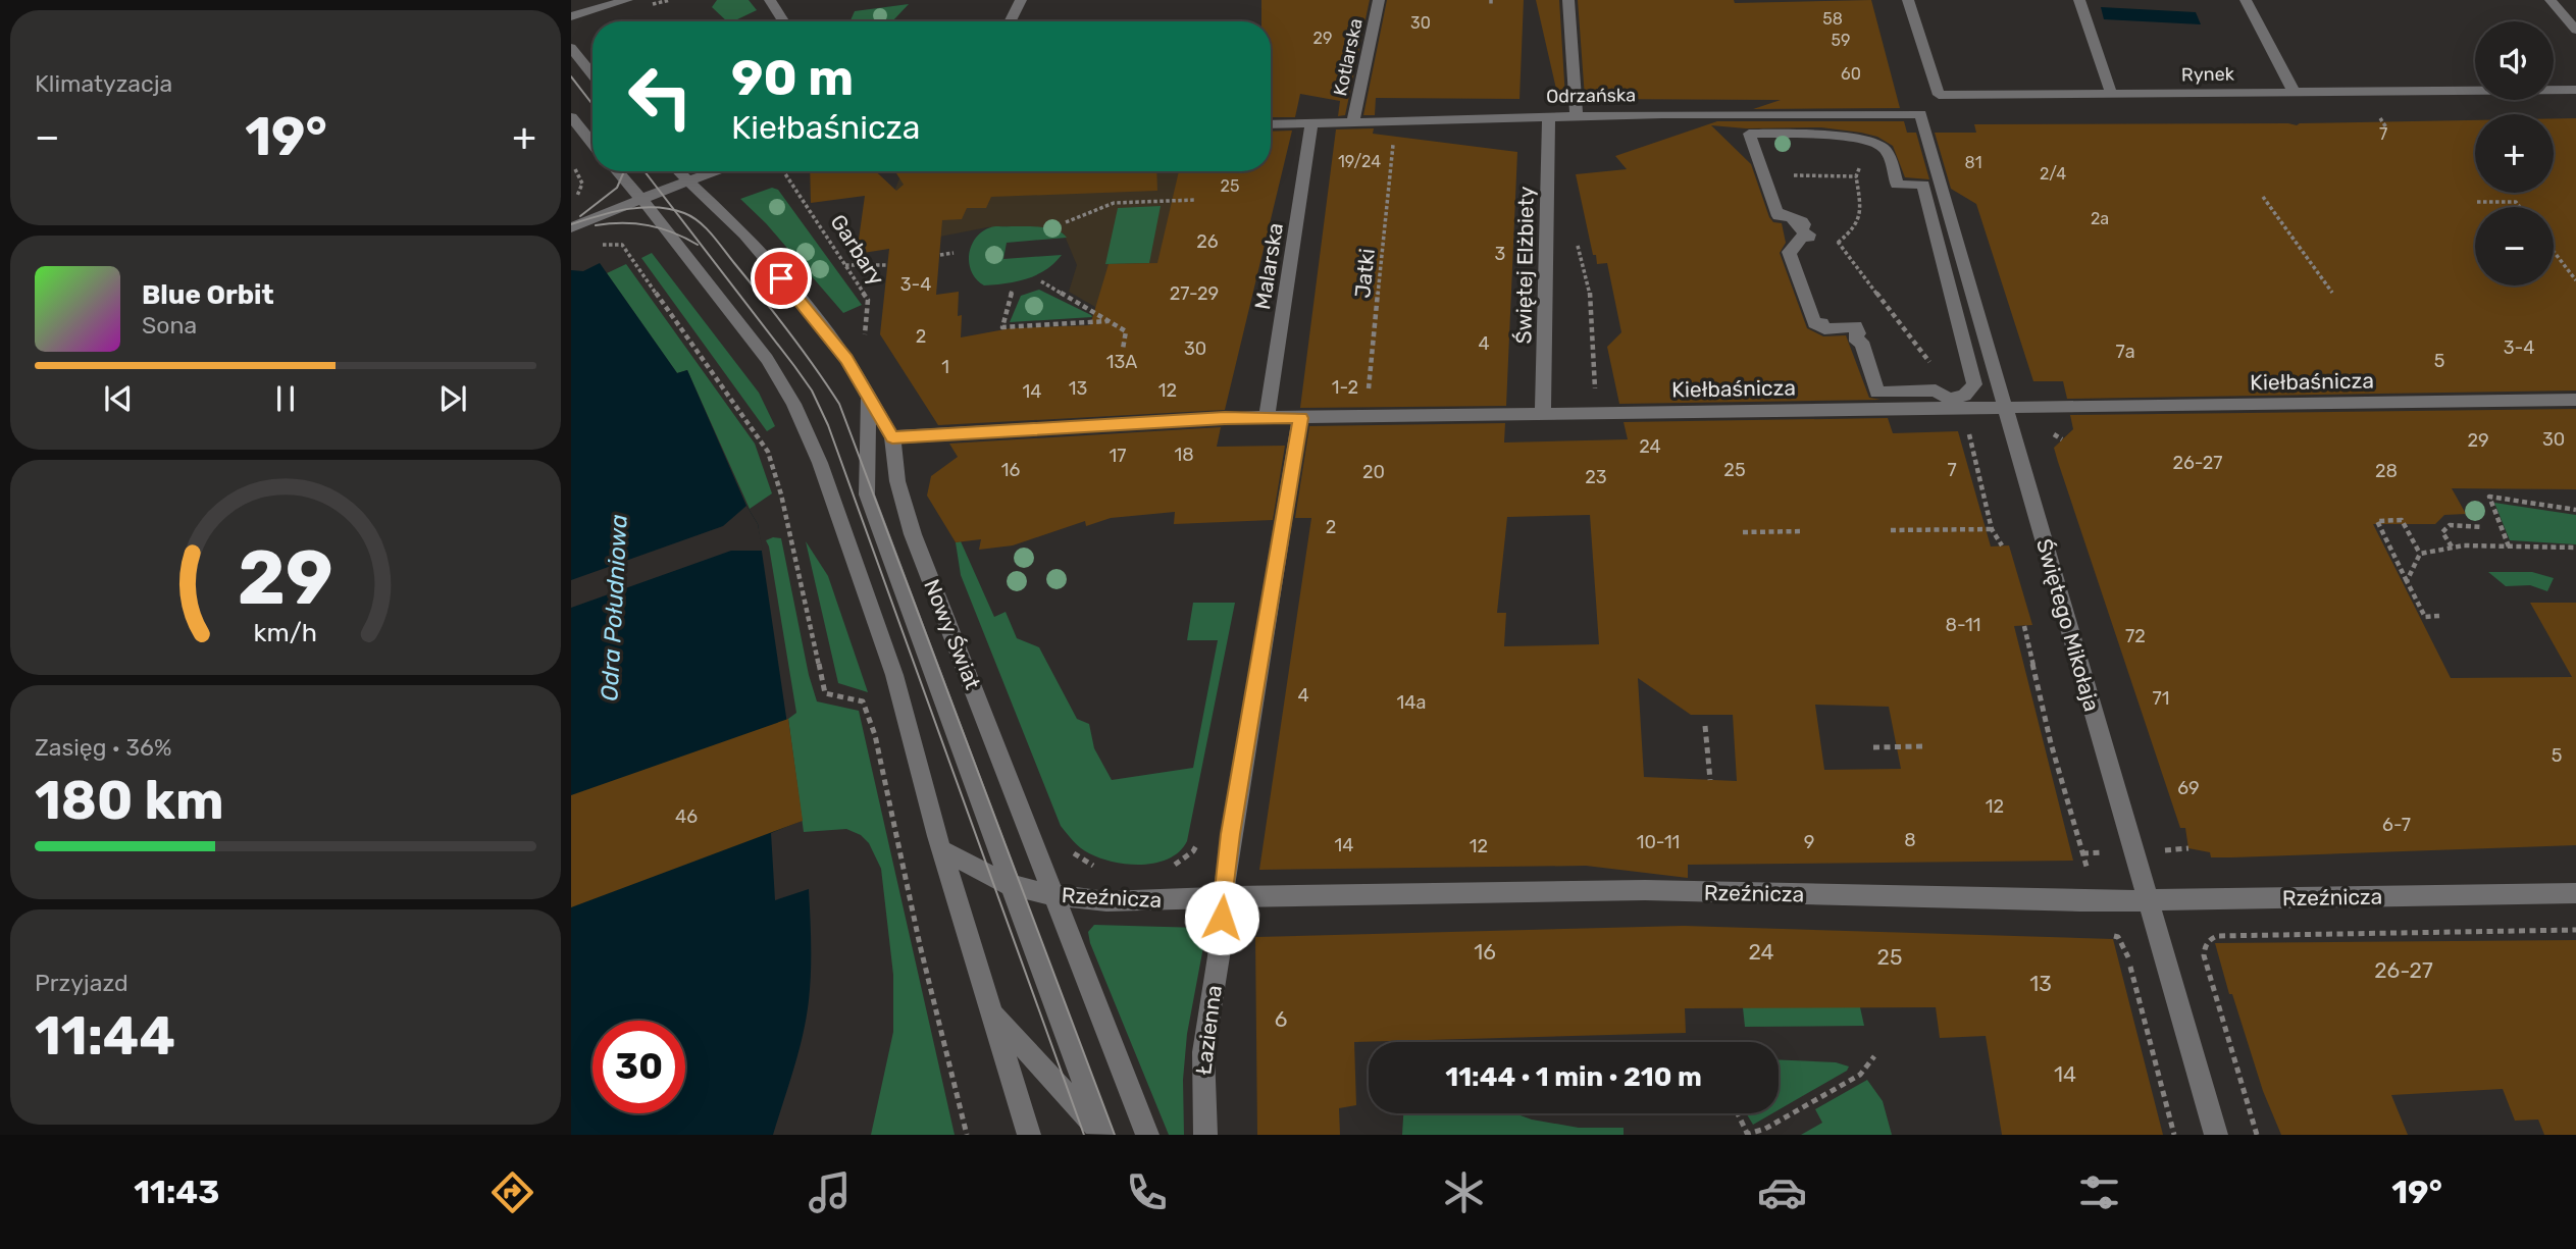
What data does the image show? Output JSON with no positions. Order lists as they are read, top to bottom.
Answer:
{
  "streets": {
    "street": [
      "Kotlarska",
      "Rynek",
      "Odrzańska",
      "Świętej Elżbiety",
      "Malarska",
      "Kiełbaśnicza",
      "Świętego Mikołaja",
      "Nowy Świat",
      "Rzeźnicza",
      "Łazienna"
    ],
    "path": ["Garbary", "Jatki"]
  },
  "crossings": [
    ["Kotlarska", "Odrzańska"],
    ["Odrzańska", "Świętej Elżbiety"],
    ["Odrzańska", "Malarska"],
    ["Odrzańska", "Świętego Mikołaja"],
    ["Świętej Elżbiety", "Kiełbaśnicza"],
    ["Malarska", "Kiełbaśnicza"],
    ["Jatki", "Kiełbaśnicza"],
    ["Kiełbaśnicza", "Świętego Mikołaja"],
    ["Kiełbaśnicza", "Nowy Świat"],
    ["Kiełbaśnicza", "Łazienna"],
    ["Świętego Mikołaja", "Rzeźnicza"],
    ["Nowy Świat", "Rzeźnicza"],
    ["Rzeźnicza", "Łazienna"]
  ],
  "water": ["Odra Południowa"],
  "house_numbers": [
    "58",
    "30",
    "29",
    "59",
    "60",
    "7",
    "19/24",
    "81",
    "2/4",
    "25",
    "2a",
    "26",
    "3",
    "3-4",
    "27-29",
    "2",
    "4",
    "3-4",
    "30",
    "7a",
    "5",
    "13A",
    "1",
    "1-2",
    "13",
    "12",
    "14",
    "30",
    "29",
    "24",
    "18",
    "17",
    "26-27",
    "16",
    "25",
    "7",
    "28",
    "20",
    "23",
    "2",
    "8-11",
    "72",
    "4",
    "71",
    "14a",
    "5",
    "69",
    "12",
    "46",
    "6-7",
    "8",
    "10-11",
    "9",
    "14",
    "12",
    "16",
    "24",
    "25",
    "26-27",
    "13",
    "6",
    "14"
  ],
  "page": {
    "tile": [
      "Klimatyzacja",
      ["Zasięg · 36%", "180 km"],
      ["Przyjazd", "11:44"]
    ],
    "map_buttons": ["+", "−"],
    "turn": ["90 m", "Kiełbaśnicza"],
    "heat": ["−", "19°", "+"],
    "song": ["Blue Orbit", "Sona"],
    "limit": "30",
    "trip": "11:44 · 1 min · 210 m",
    "tabs": ["11:43", "19°"],
    "gauge": ["29", "km/h"]
  }
}
